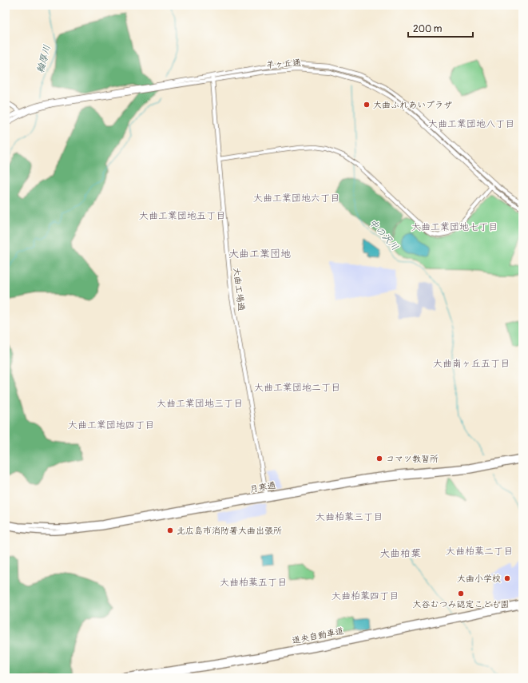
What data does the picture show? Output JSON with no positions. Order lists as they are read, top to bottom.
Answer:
{
  "streets": {
    "highway": ["月寒通", "道央自動車道"],
    "main road": ["羊ヶ丘通", "大曲工場通"]
  },
  "crossings": [
    ["羊ヶ丘通", "大曲工場通"],
    ["大曲工場通", "月寒通"]
  ],
  "districts": [
    "大曲工業団地八丁目",
    "大曲工業団地六丁目",
    "大曲工業団地五丁目",
    "大曲工業団地七丁目",
    "大曲工業団地",
    "大曲南ヶ丘五丁目",
    "大曲工業団地二丁目",
    "大曲工業団地三丁目",
    "大曲工業団地四丁目",
    "大曲柏葉三丁目",
    "大曲柏葉二丁目",
    "大曲柏葉",
    "大曲柏葉五丁目",
    "大曲柏葉四丁目"
  ],
  "water": ["輪厚川", "中の沢川"],
  "places": [
    "大曲ふれあいプラザ",
    "コマツ教習所",
    "北広島市消防署大曲出張所",
    "大曲小学校",
    "大谷むつみ認定こども園"
  ],
  "scale_bar": "200 m"
}
